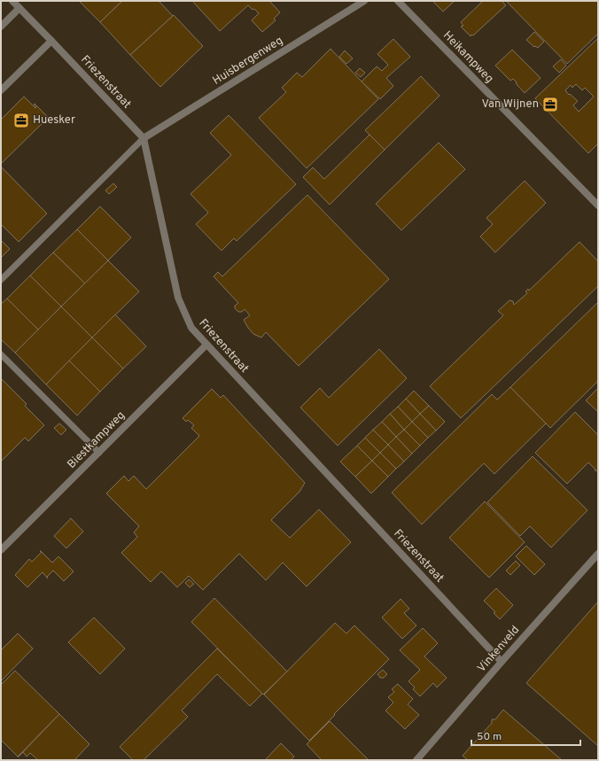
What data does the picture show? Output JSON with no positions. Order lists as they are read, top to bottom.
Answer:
{
  "streets": {
    "street": [
      "Heikampweg",
      "Huisbergenweg",
      "Friezenstraat",
      "Biestkampweg",
      "Vinkenveld"
    ]
  },
  "crossings": [
    ["Huisbergenweg", "Friezenstraat"],
    ["Friezenstraat", "Biestkampweg"],
    ["Friezenstraat", "Vinkenveld"]
  ],
  "places": {
    "office": ["Van Wijnen", "Huesker"]
  },
  "scale_bar": "50 m"
}
